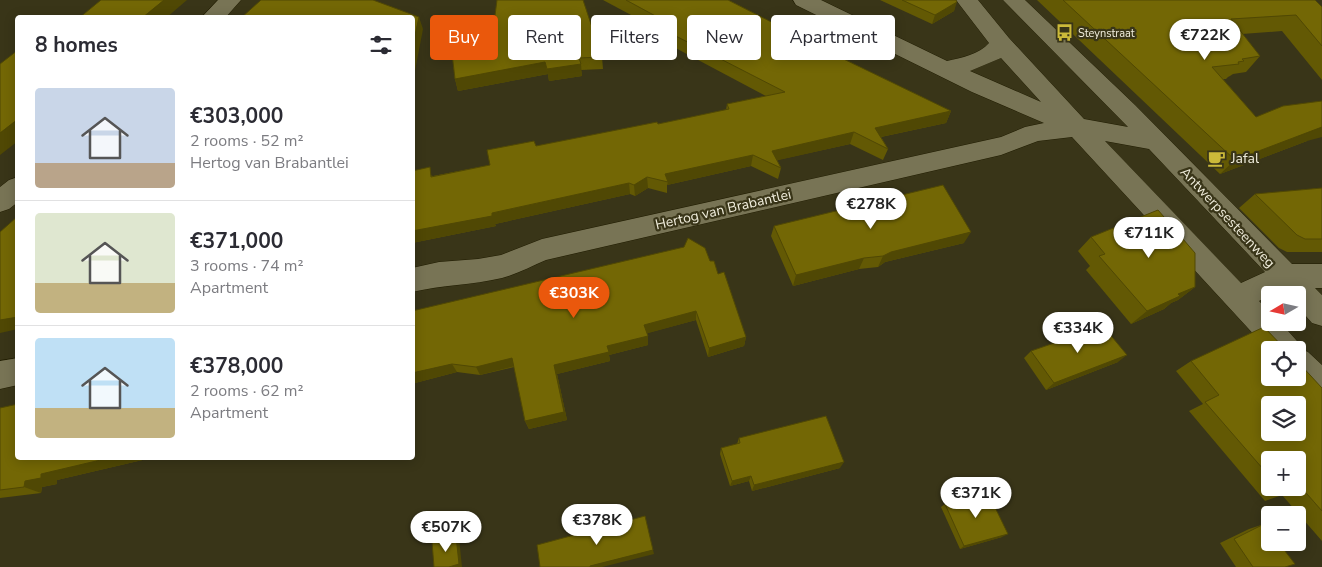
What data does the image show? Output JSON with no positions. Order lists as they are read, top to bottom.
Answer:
{
  "streets": {
    "street": ["Hertog van Brabantlei", "Antwerpsesteenweg"]
  },
  "places": {
    "bus stop": ["Steynstraat"],
    "cafe": ["Jafal"]
  },
  "north": "left",
  "page": {
    "chip": [
      "Buy",
      "Rent",
      "Filters",
      "New",
      "Apartment"
    ],
    "heading": "8 homes",
    "price": [
      "€722K",
      "€278K",
      "€711K",
      "€303K",
      "€334K",
      "€371K",
      "€378K",
      "€507K"
    ],
    "list": [
      {
        "name": "€303,000",
        "note": "2 rooms · 52 m² · Hertog van Brabantlei"
      },
      {
        "name": "€371,000",
        "note": "3 rooms · 74 m² · Apartment"
      },
      {
        "name": "€378,000",
        "note": "2 rooms · 62 m² · Apartment"
      }
    ],
    "map_buttons": ["+", "−"]
  }
}
